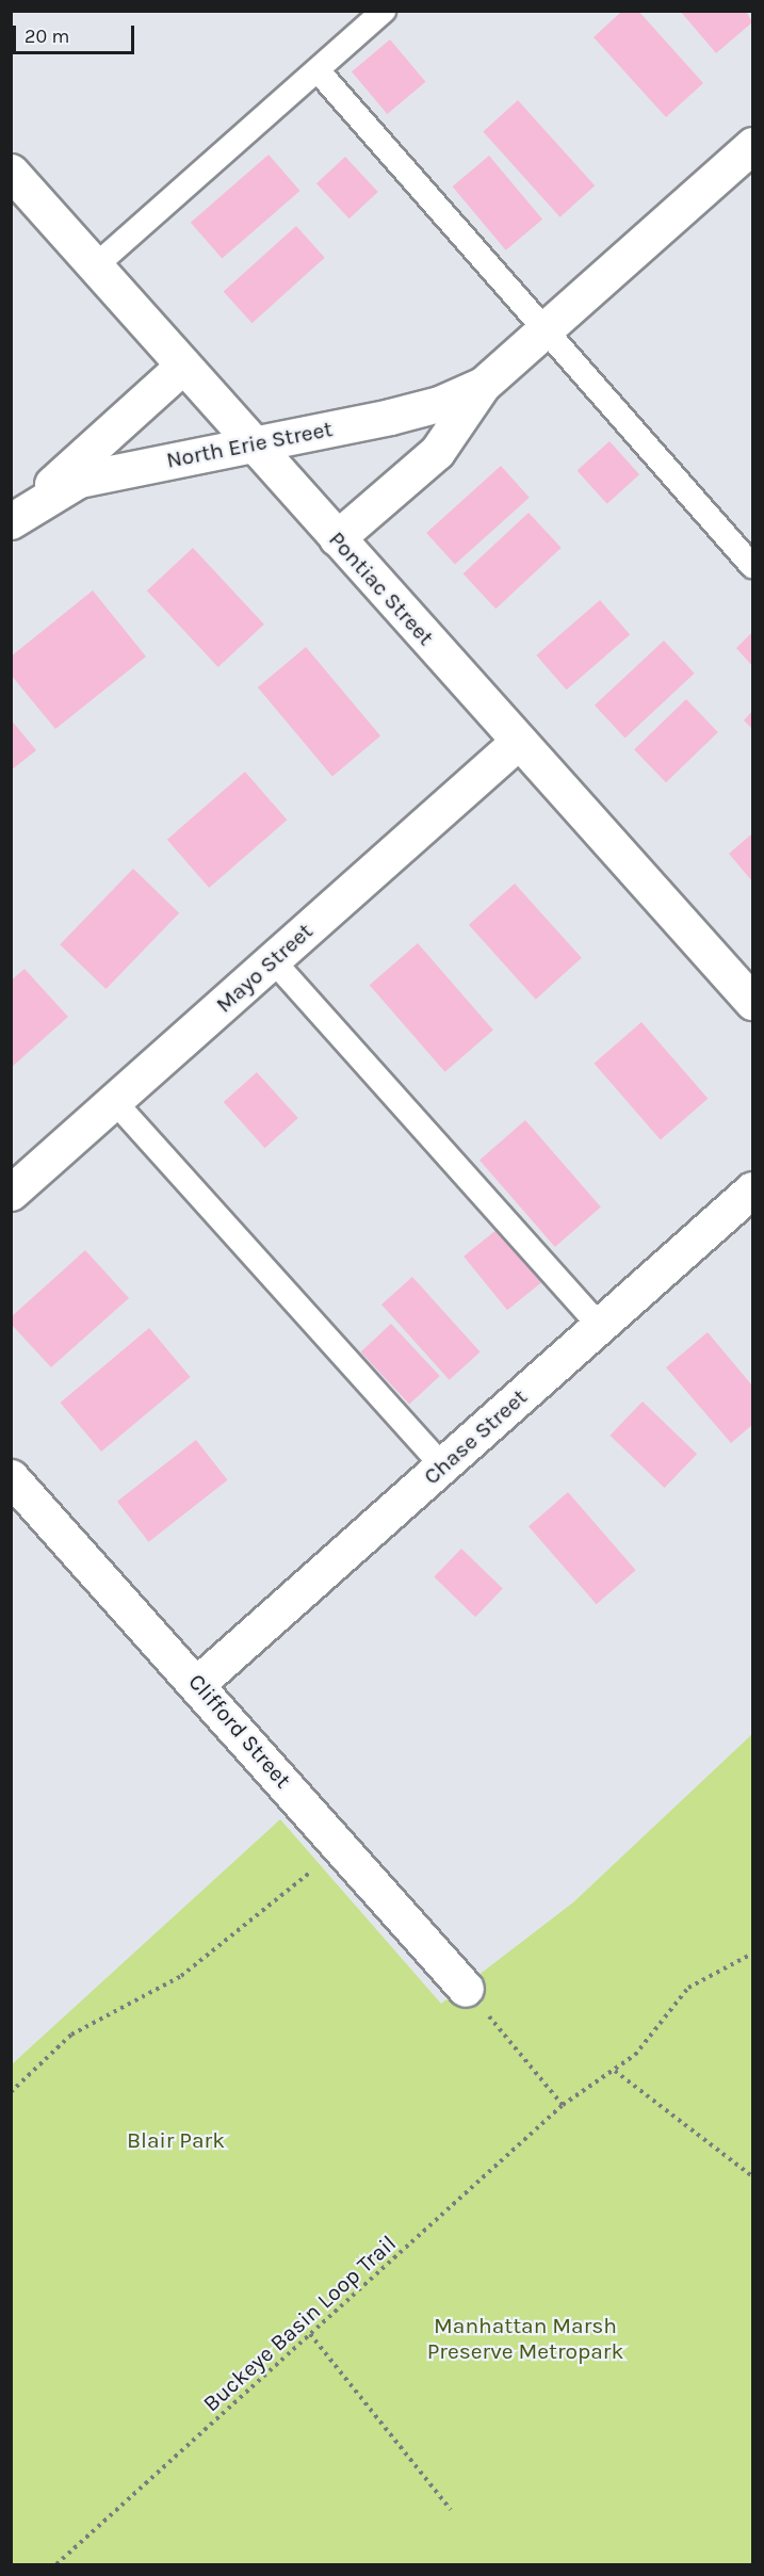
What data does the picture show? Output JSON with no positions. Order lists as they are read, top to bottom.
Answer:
{
  "streets": {
    "street": [
      "North Erie Street",
      "Pontiac Street",
      "Mayo Street",
      "Chase Street",
      "Clifford Street"
    ],
    "path": ["Buckeye Basin Loop Trail"]
  },
  "crossings": [
    ["North Erie Street", "Pontiac Street"],
    ["Pontiac Street", "Mayo Street"],
    ["Chase Street", "Clifford Street"]
  ],
  "parks": ["Blair Park", "Manhattan Marsh Preserve Metropark"],
  "scale_bar": "20 m"
}
